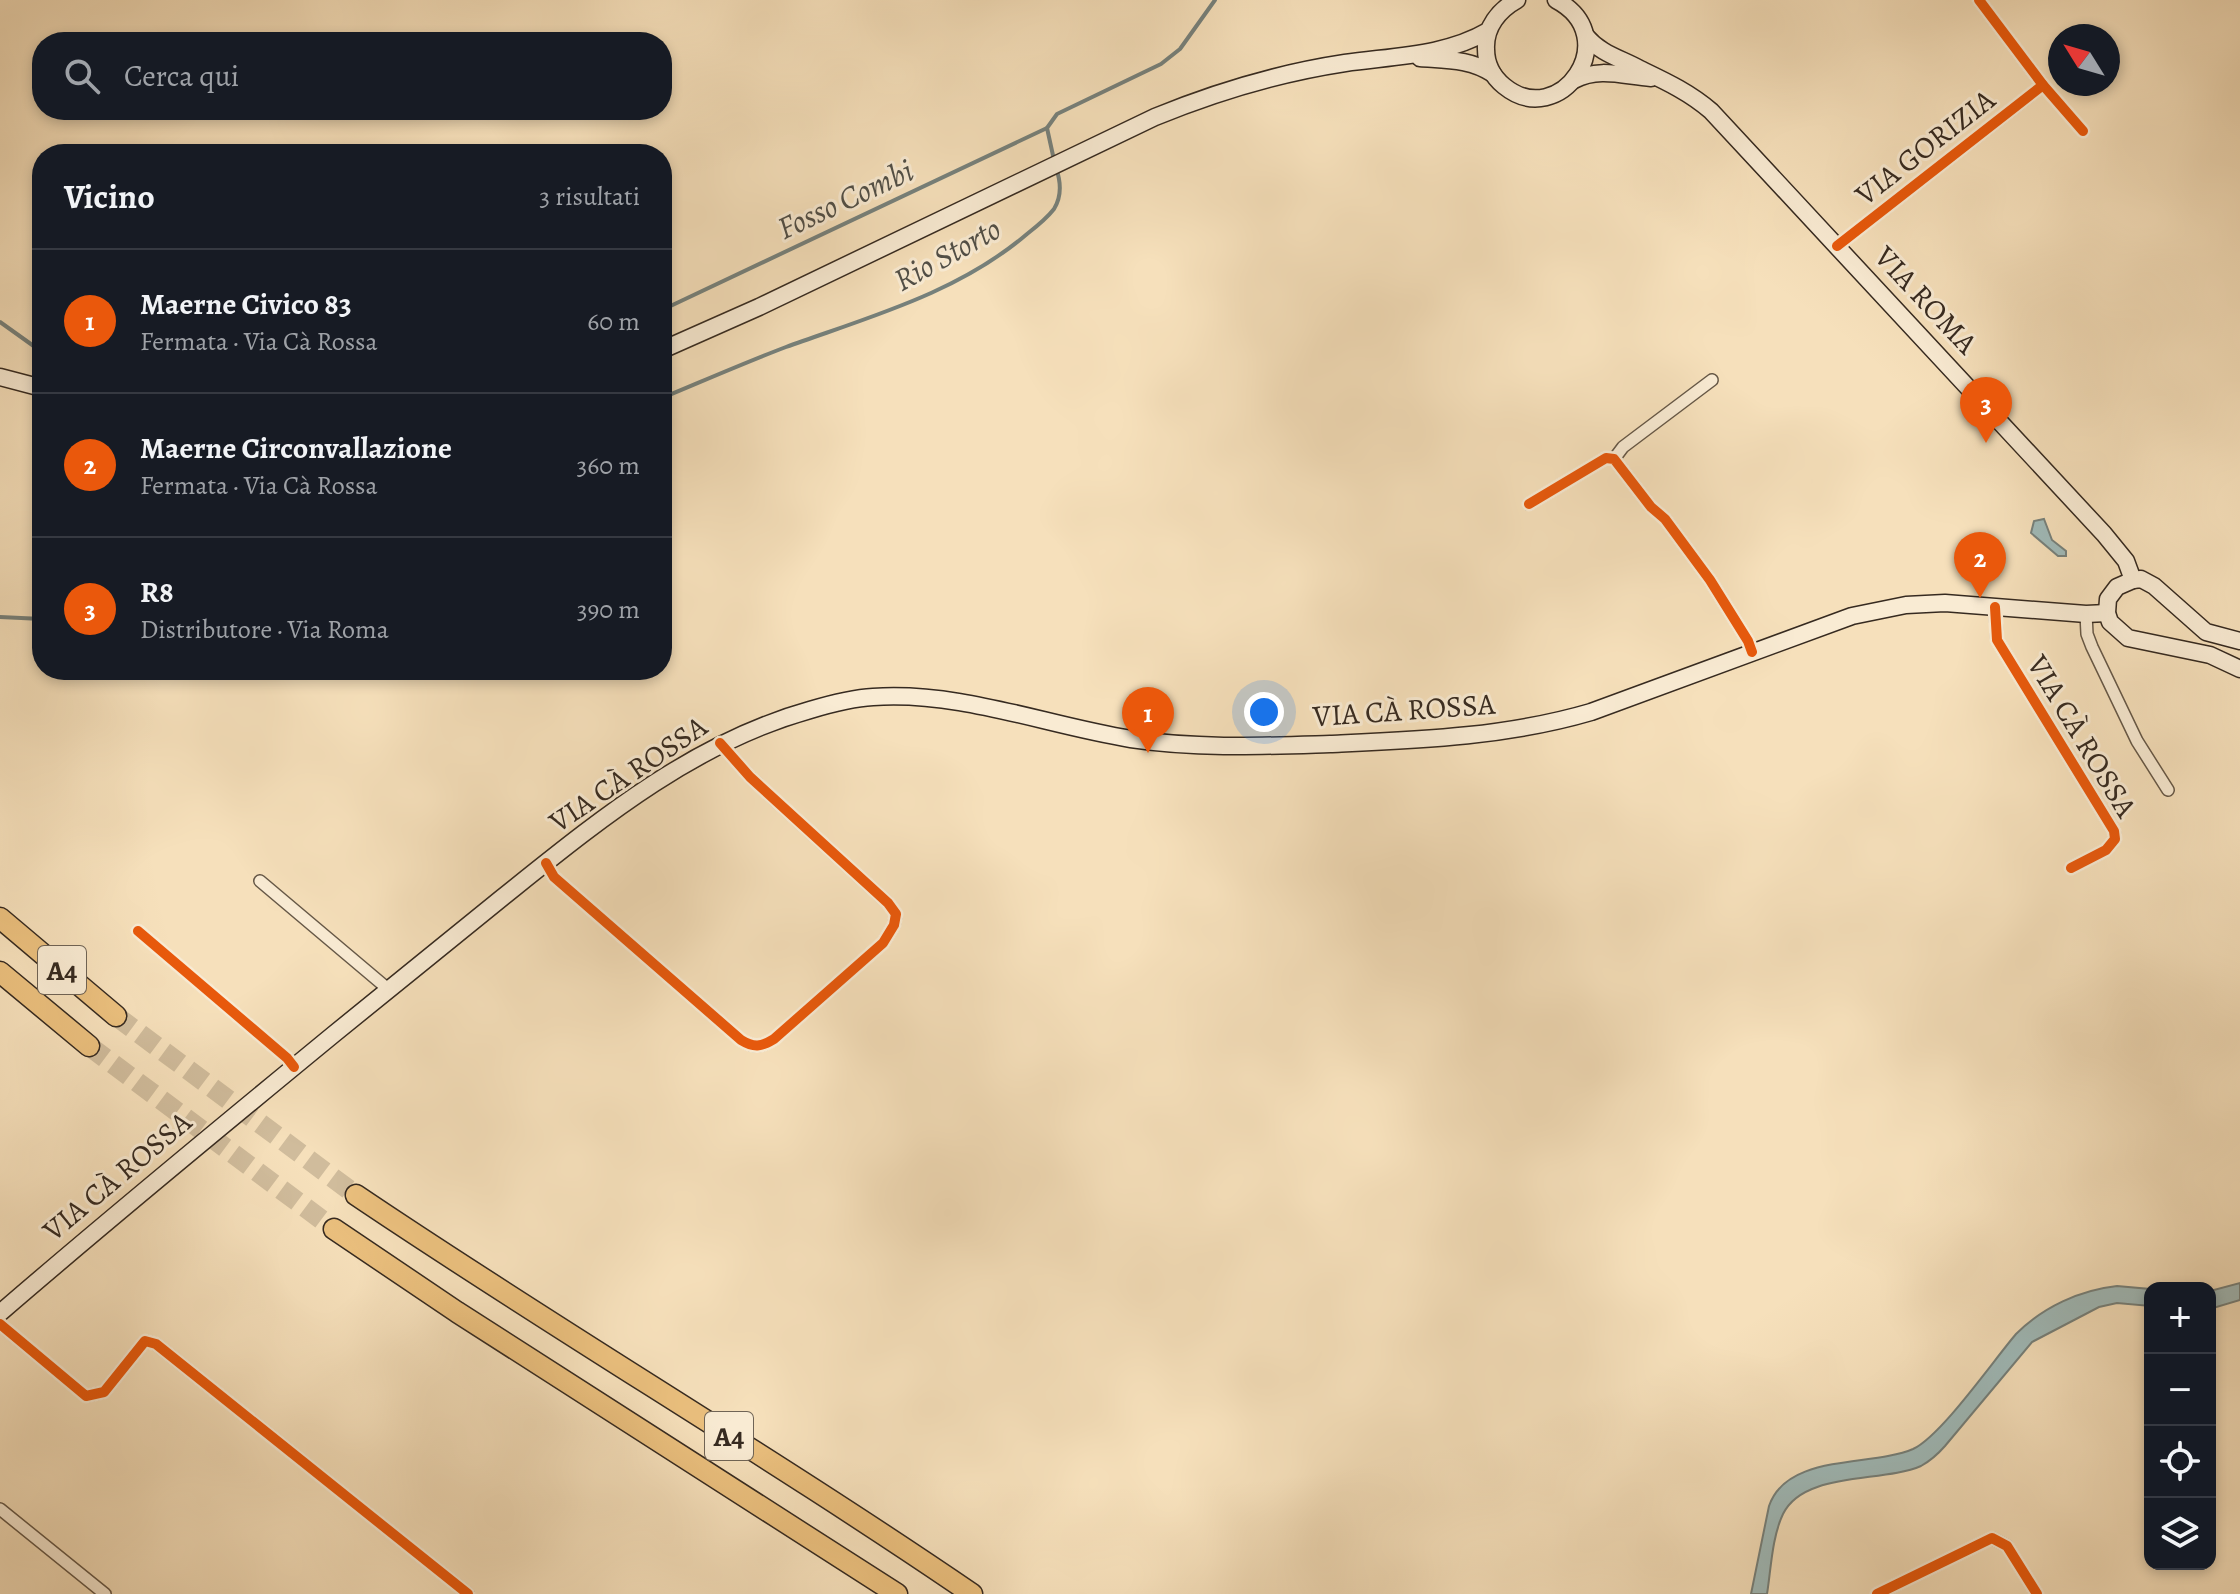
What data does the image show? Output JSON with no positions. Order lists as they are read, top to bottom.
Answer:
{
  "streets": {
    "highway": ["A4"],
    "main road": ["VIA ROMA", "VIA CÀ ROSSA"],
    "street": ["VIA GORIZIA"]
  },
  "crossings": [
    ["VIA GORIZIA", "VIA ROMA"]
  ],
  "water": ["Fosso Combi", "Rio Storto"],
  "north": "top left",
  "page": {
    "search": "Cerca qui",
    "heading": ["Vicino", "3 risultati"],
    "list": [
      {
        "mark": "1",
        "name": "Maerne Civico 83",
        "note": "Fermata · Via Cà Rossa",
        "value": "60 m"
      },
      {
        "mark": "2",
        "name": "Maerne Circonvallazione",
        "note": "Fermata · Via Cà Rossa",
        "value": "360 m"
      },
      {
        "mark": "3",
        "name": "R8",
        "note": "Distributore · Via Roma",
        "value": "390 m"
      }
    ],
    "pins": ["3", "2", "1"],
    "map_buttons": ["+", "−"]
  }
}
